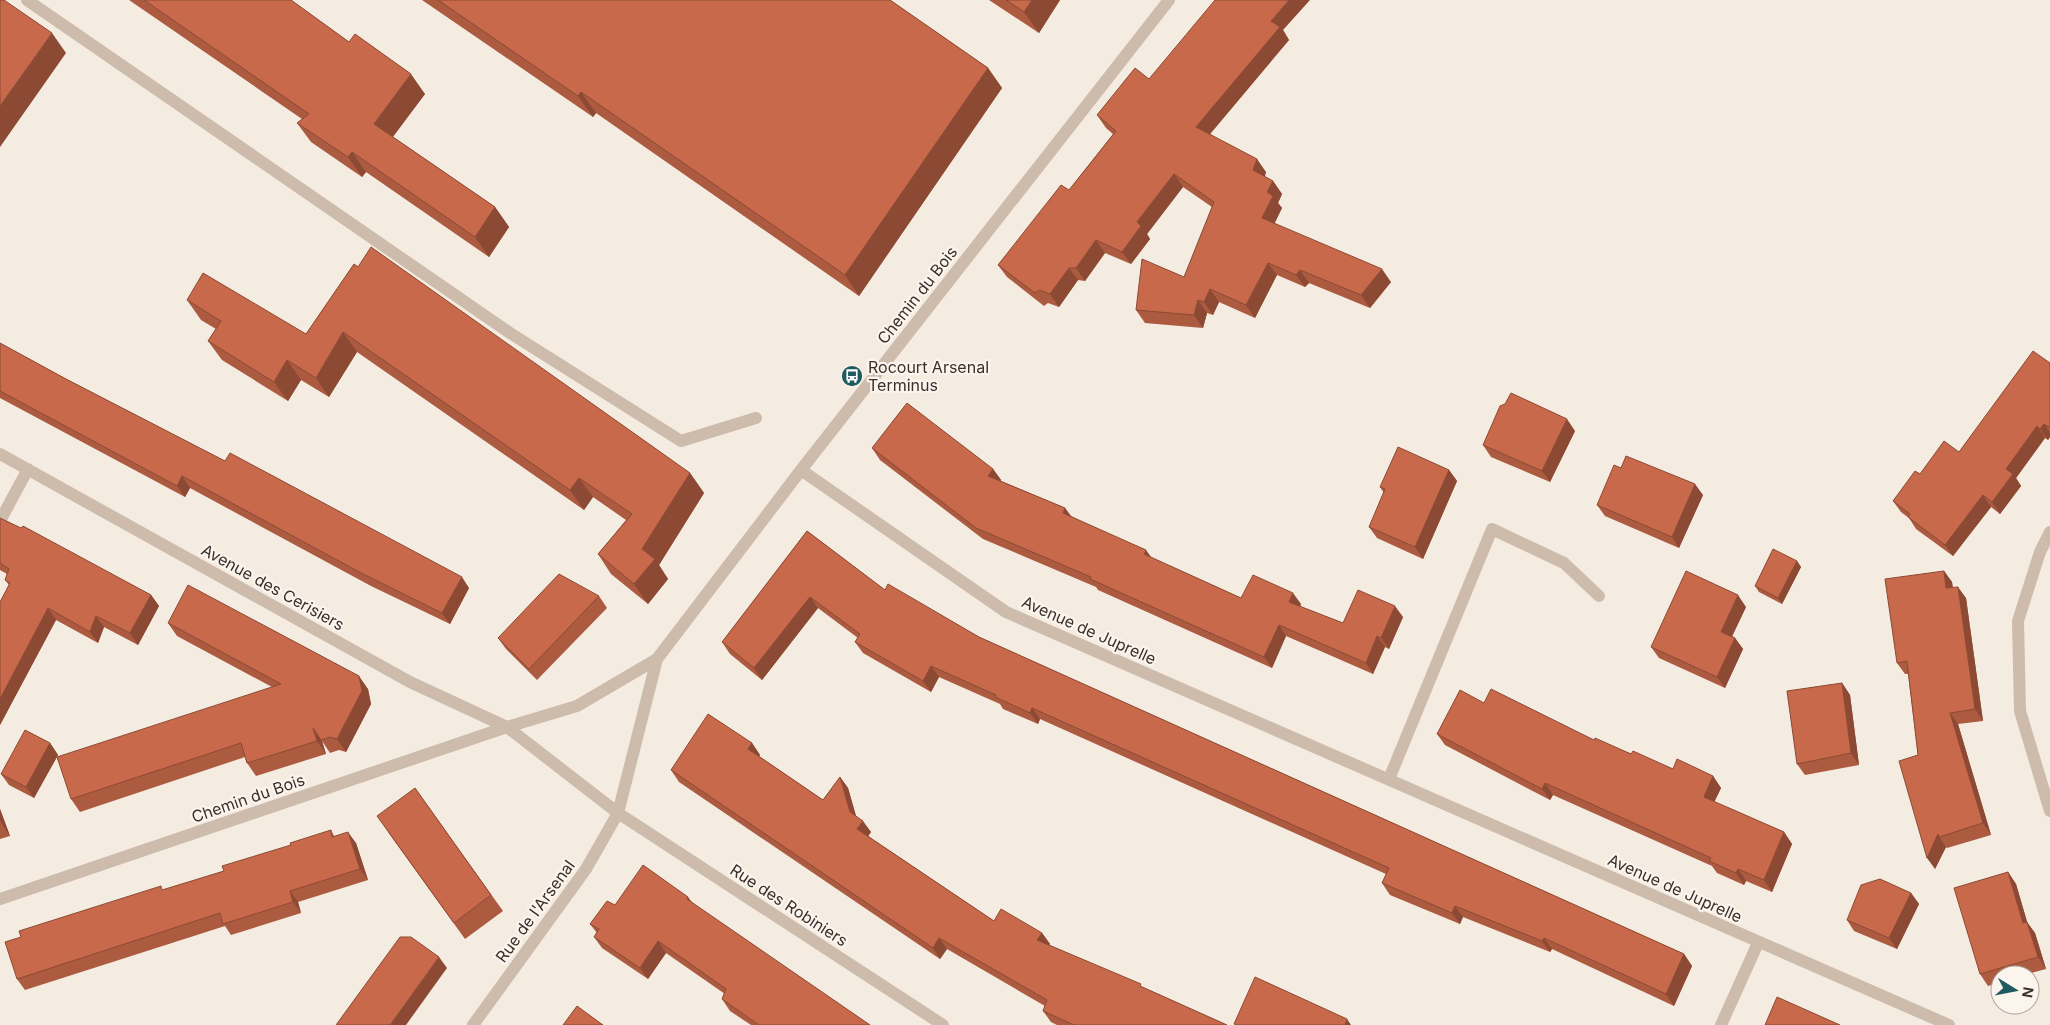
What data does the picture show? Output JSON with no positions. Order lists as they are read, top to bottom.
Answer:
{
  "streets": {
    "street": [
      "Chemin du Bois",
      "Avenue des Cerisiers",
      "Avenue de Juprelle",
      "Rue des Robiniers",
      "Rue de l'Arsenal"
    ]
  },
  "crossings": [
    ["Chemin du Bois", "Avenue des Cerisiers"],
    ["Chemin du Bois", "Avenue de Juprelle"],
    ["Chemin du Bois", "Rue des Robiniers"],
    ["Chemin du Bois", "Rue de l'Arsenal"],
    ["Rue des Robiniers", "Rue de l'Arsenal"]
  ],
  "places": {
    "bus stop": ["Rocourt Arsenal Terminus"]
  },
  "north": "right"
}
